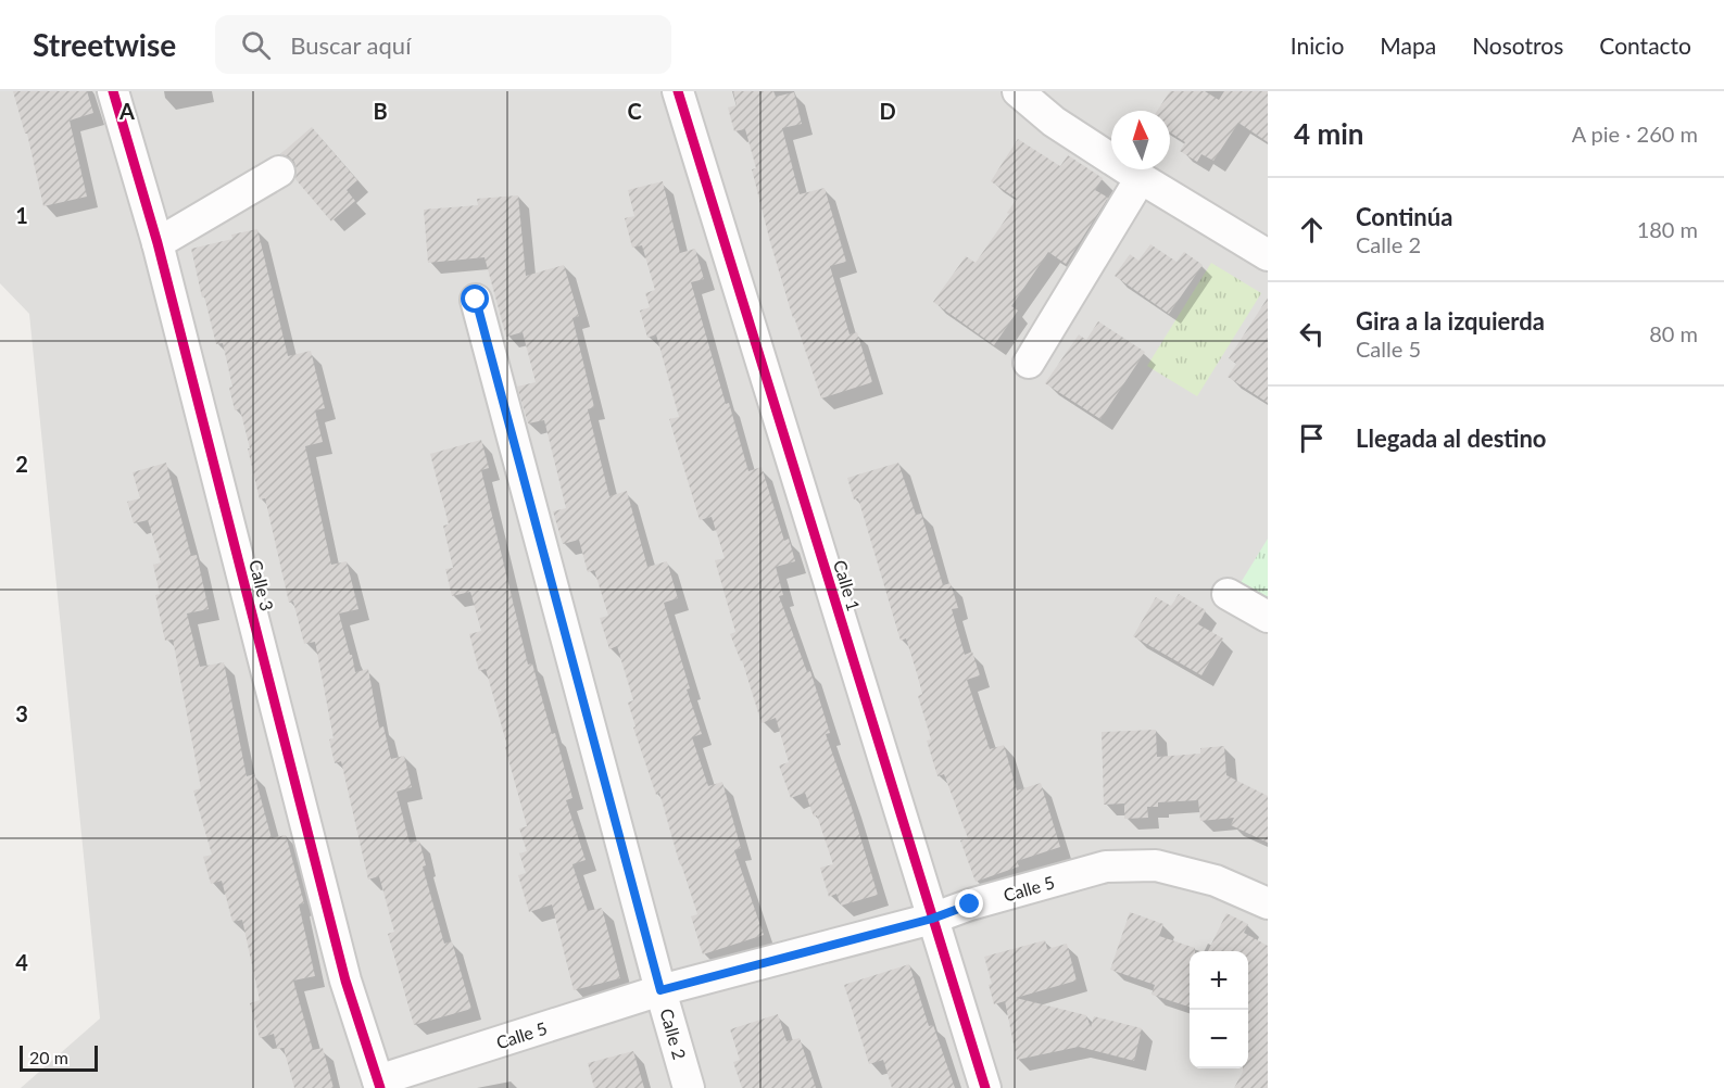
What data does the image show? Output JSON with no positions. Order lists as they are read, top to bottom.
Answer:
{
  "streets": {
    "street": [
      "Calle 3",
      "Calle 1",
      "Calle 5",
      "Calle 2"
    ]
  },
  "crossings": [
    ["Calle 3", "Calle 5"],
    ["Calle 1", "Calle 5"],
    ["Calle 5", "Calle 2"]
  ],
  "scale_bar": "20 m",
  "north": "top",
  "page": {
    "header": "Streetwise",
    "search": "Buscar aquí",
    "nav": [
      "Inicio",
      "Mapa",
      "Nosotros",
      "Contacto"
    ],
    "heading": ["4 min", "A pie · 260 m"],
    "list": [
      ["Continúa", "Calle 2", "180 m"],
      ["Gira a la izquierda", "Calle 5", "80 m"],
      "Llegada al destino"
    ],
    "map_buttons": ["+", "−"],
    "scale": "20 m"
  },
  "grid": {
    "columns": [
      "A",
      "B",
      "C",
      "D"
    ],
    "rows": [
      "1",
      "2",
      "3",
      "4"
    ]
  }
}
